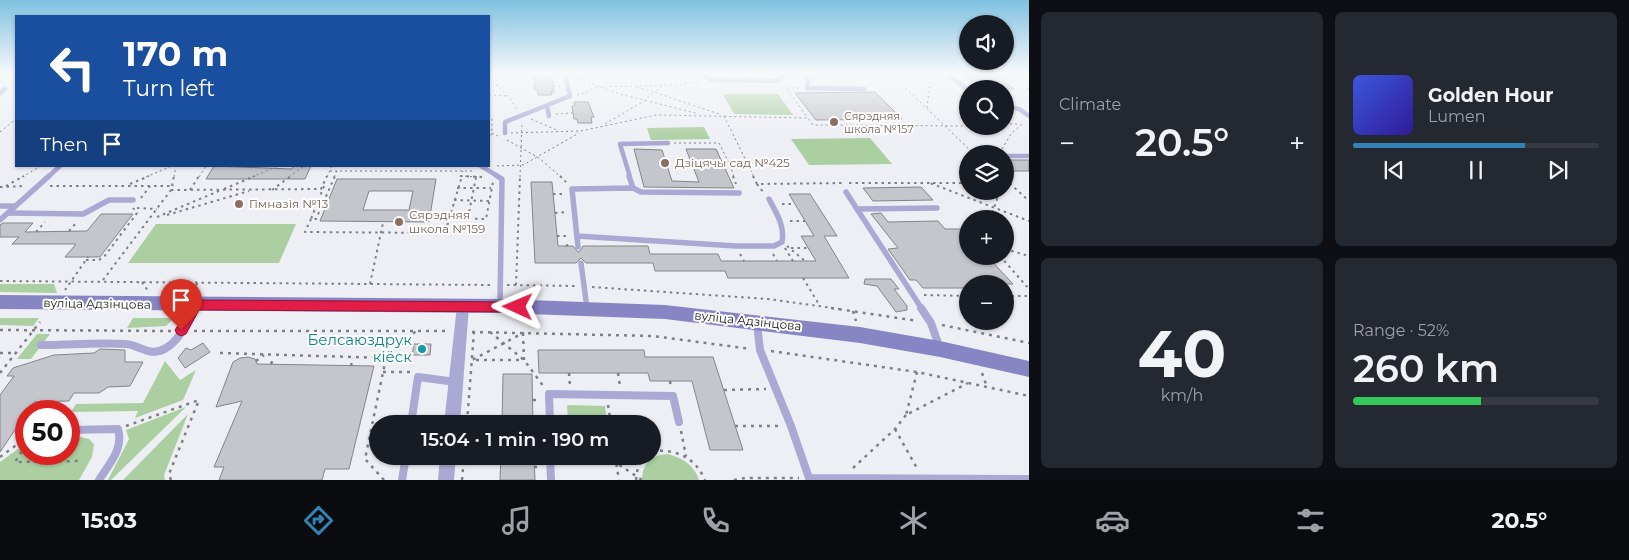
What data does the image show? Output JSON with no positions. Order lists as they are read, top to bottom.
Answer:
{
  "streets": {
    "main road": ["вуліца Адзінцова"]
  },
  "places": [
    "Сярэдняя школа №157",
    "Дзіцячы сад №425",
    "Гімназія №13",
    "Сярэдняя школа №159",
    "Белсаюздрук кіёск"
  ],
  "page": {
    "tile": [
      "Climate",
      ["40", "km/h"],
      ["Range · 52%", "260 km"]
    ],
    "map_buttons": ["+", "−"],
    "turn": ["170 m", "Turn left"],
    "song": ["Golden Hour", "Lumen"],
    "then": "Then",
    "heat": ["−", "20.5°", "+"],
    "limit": "50",
    "trip": "15:04 · 1 min · 190 m",
    "tabs": ["15:03", "20.5°"]
  }
}
